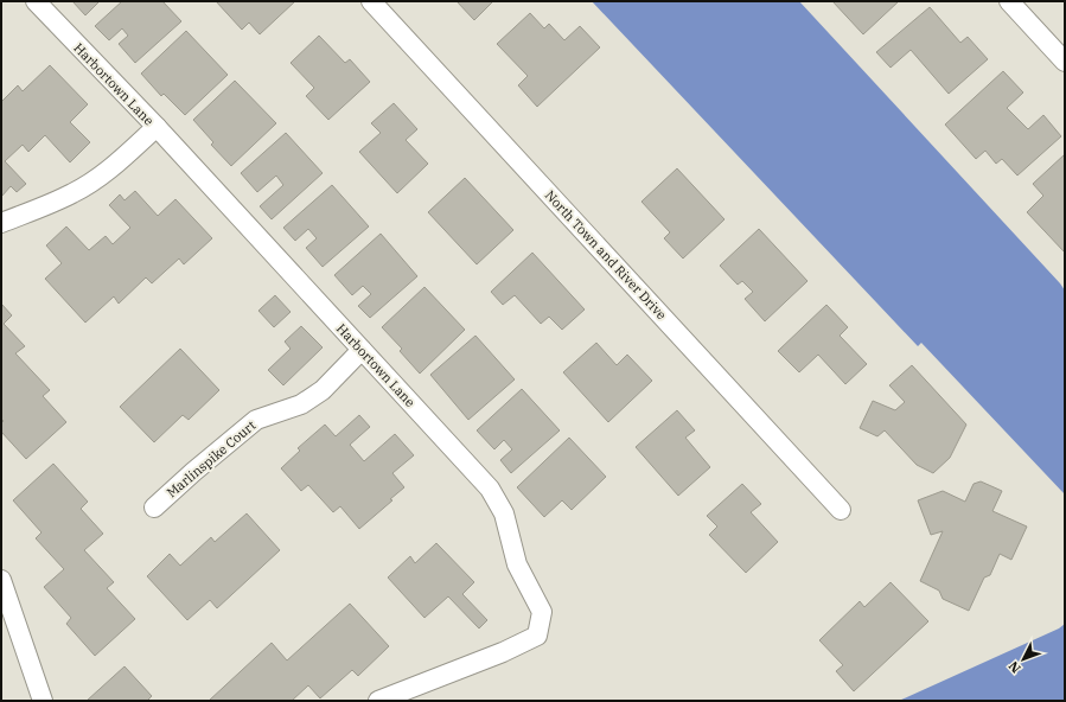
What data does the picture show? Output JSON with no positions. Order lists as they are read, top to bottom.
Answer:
{
  "streets": {
    "street": ["Harbortown Lane", "North Town and River Drive", "Marlinspike Court"]
  },
  "crossings": [
    ["Harbortown Lane", "Marlinspike Court"]
  ],
  "north": "bottom left"
}
